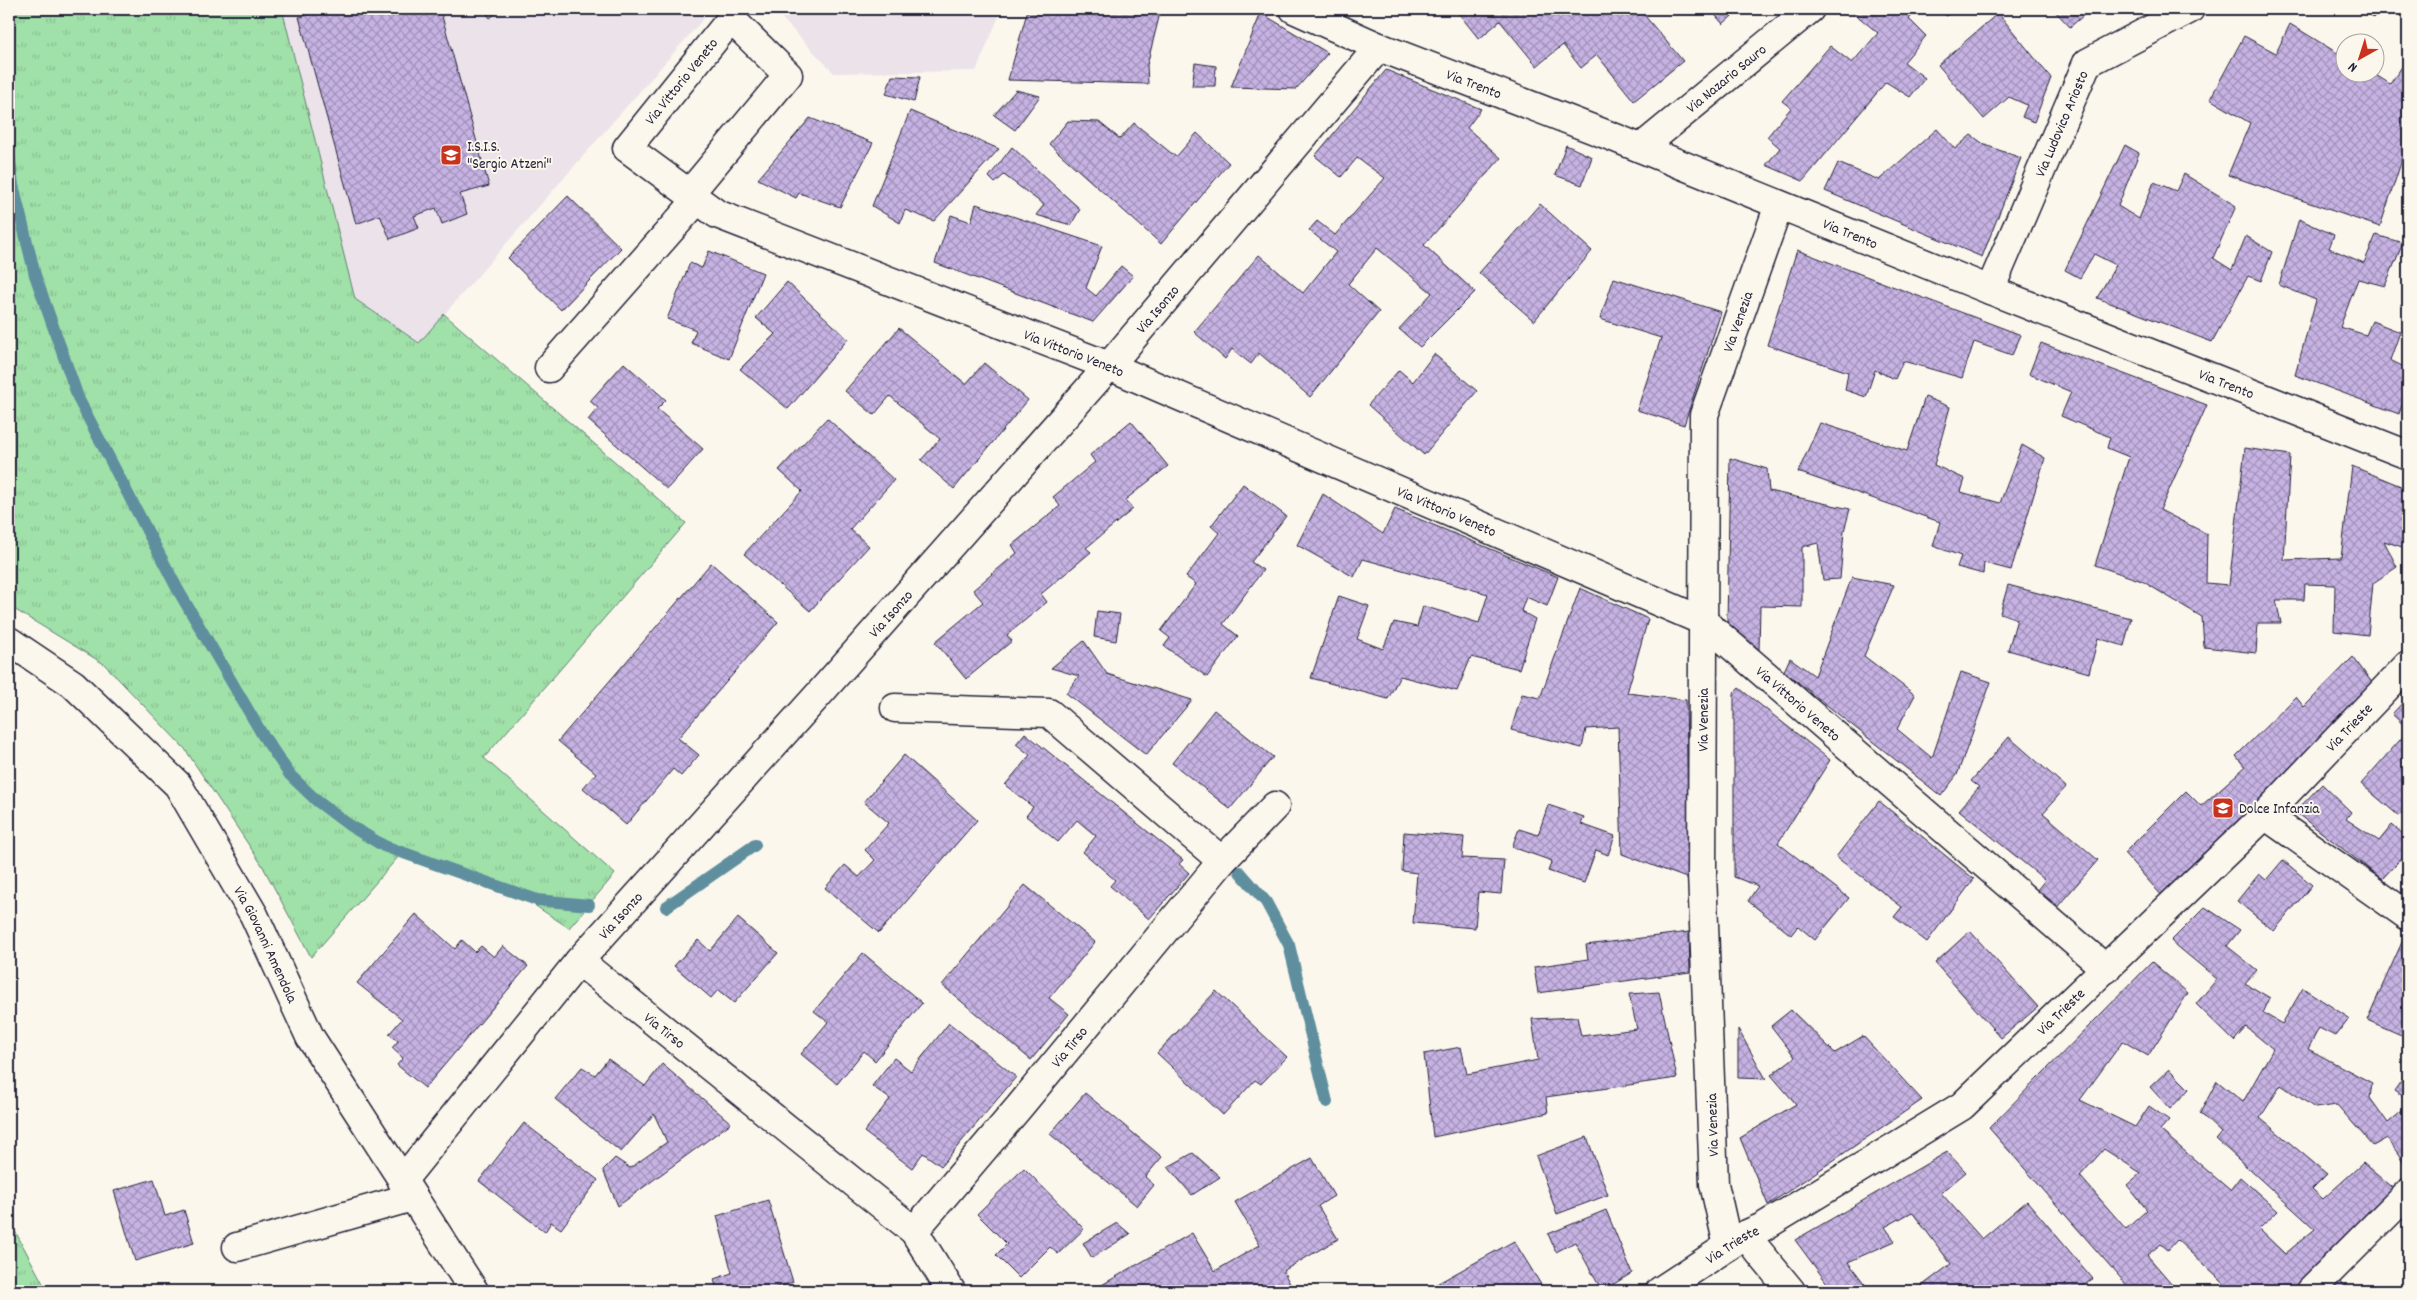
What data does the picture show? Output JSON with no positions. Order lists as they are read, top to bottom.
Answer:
{
  "streets": {
    "street": [
      "Via Nazario Sauro",
      "Via Vittorio Veneto",
      "Via Trento",
      "Via Ludovico Ariosto",
      "Via Isonzo",
      "Via Venezia",
      "Via Trieste",
      "Via Giovanni Amendola",
      "Via Tirso"
    ]
  },
  "crossings": [
    ["Via Nazario Sauro", "Via Trento"],
    ["Via Vittorio Veneto", "Via Isonzo"],
    ["Via Vittorio Veneto", "Via Venezia"],
    ["Via Vittorio Veneto", "Via Trieste"],
    ["Via Trento", "Via Ludovico Ariosto"],
    ["Via Trento", "Via Isonzo"],
    ["Via Trento", "Via Venezia"],
    ["Via Isonzo", "Via Giovanni Amendola"],
    ["Via Isonzo", "Via Tirso"],
    ["Via Venezia", "Via Trieste"]
  ],
  "places": {
    "school or university": ["I.S.I.S. \"Sergio Atzeni\"", "Dolce Infanzia"]
  },
  "north": "bottom left"
}
